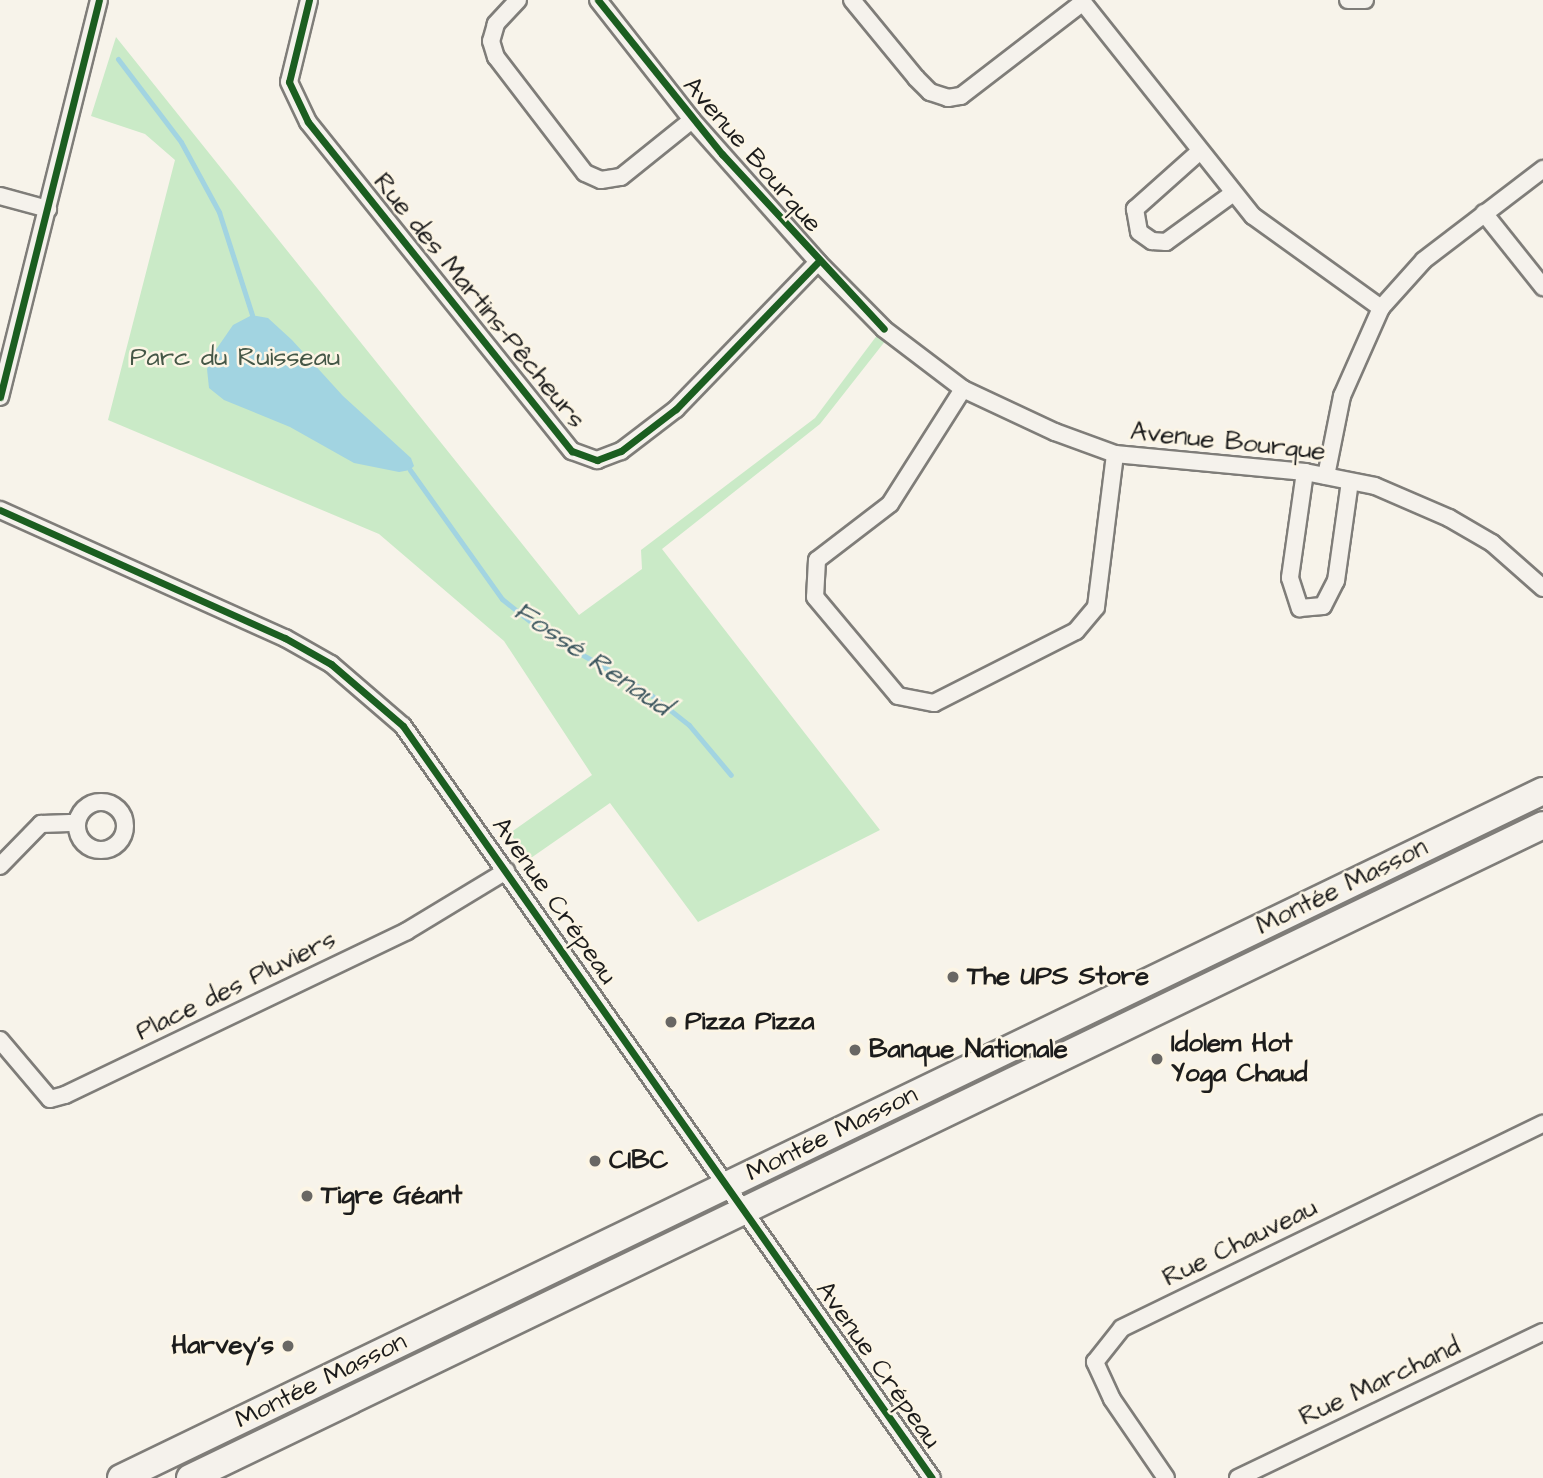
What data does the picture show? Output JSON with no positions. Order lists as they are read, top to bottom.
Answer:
{
  "streets": {
    "main road": ["Montée Masson"],
    "street": [
      "Avenue Bourque",
      "Rue des Martins-Pêcheurs",
      "Avenue Crépeau",
      "Place des Pluviers",
      "Rue Chauveau",
      "Rue Marchand"
    ]
  },
  "crossings": [
    ["Avenue Bourque", "Rue des Martins-Pêcheurs"],
    ["Montée Masson", "Avenue Crépeau"],
    ["Avenue Crépeau", "Place des Pluviers"]
  ],
  "water": ["Fossé Renaud"],
  "parks": ["Parc du Ruisseau"],
  "places": [
    "The UPS Store",
    "Pizza Pizza",
    "Banque Nationale",
    "Idolem Hot Yoga Chaud",
    "CIBC",
    "Tigre Géant",
    "Harvey's"
  ]
}
